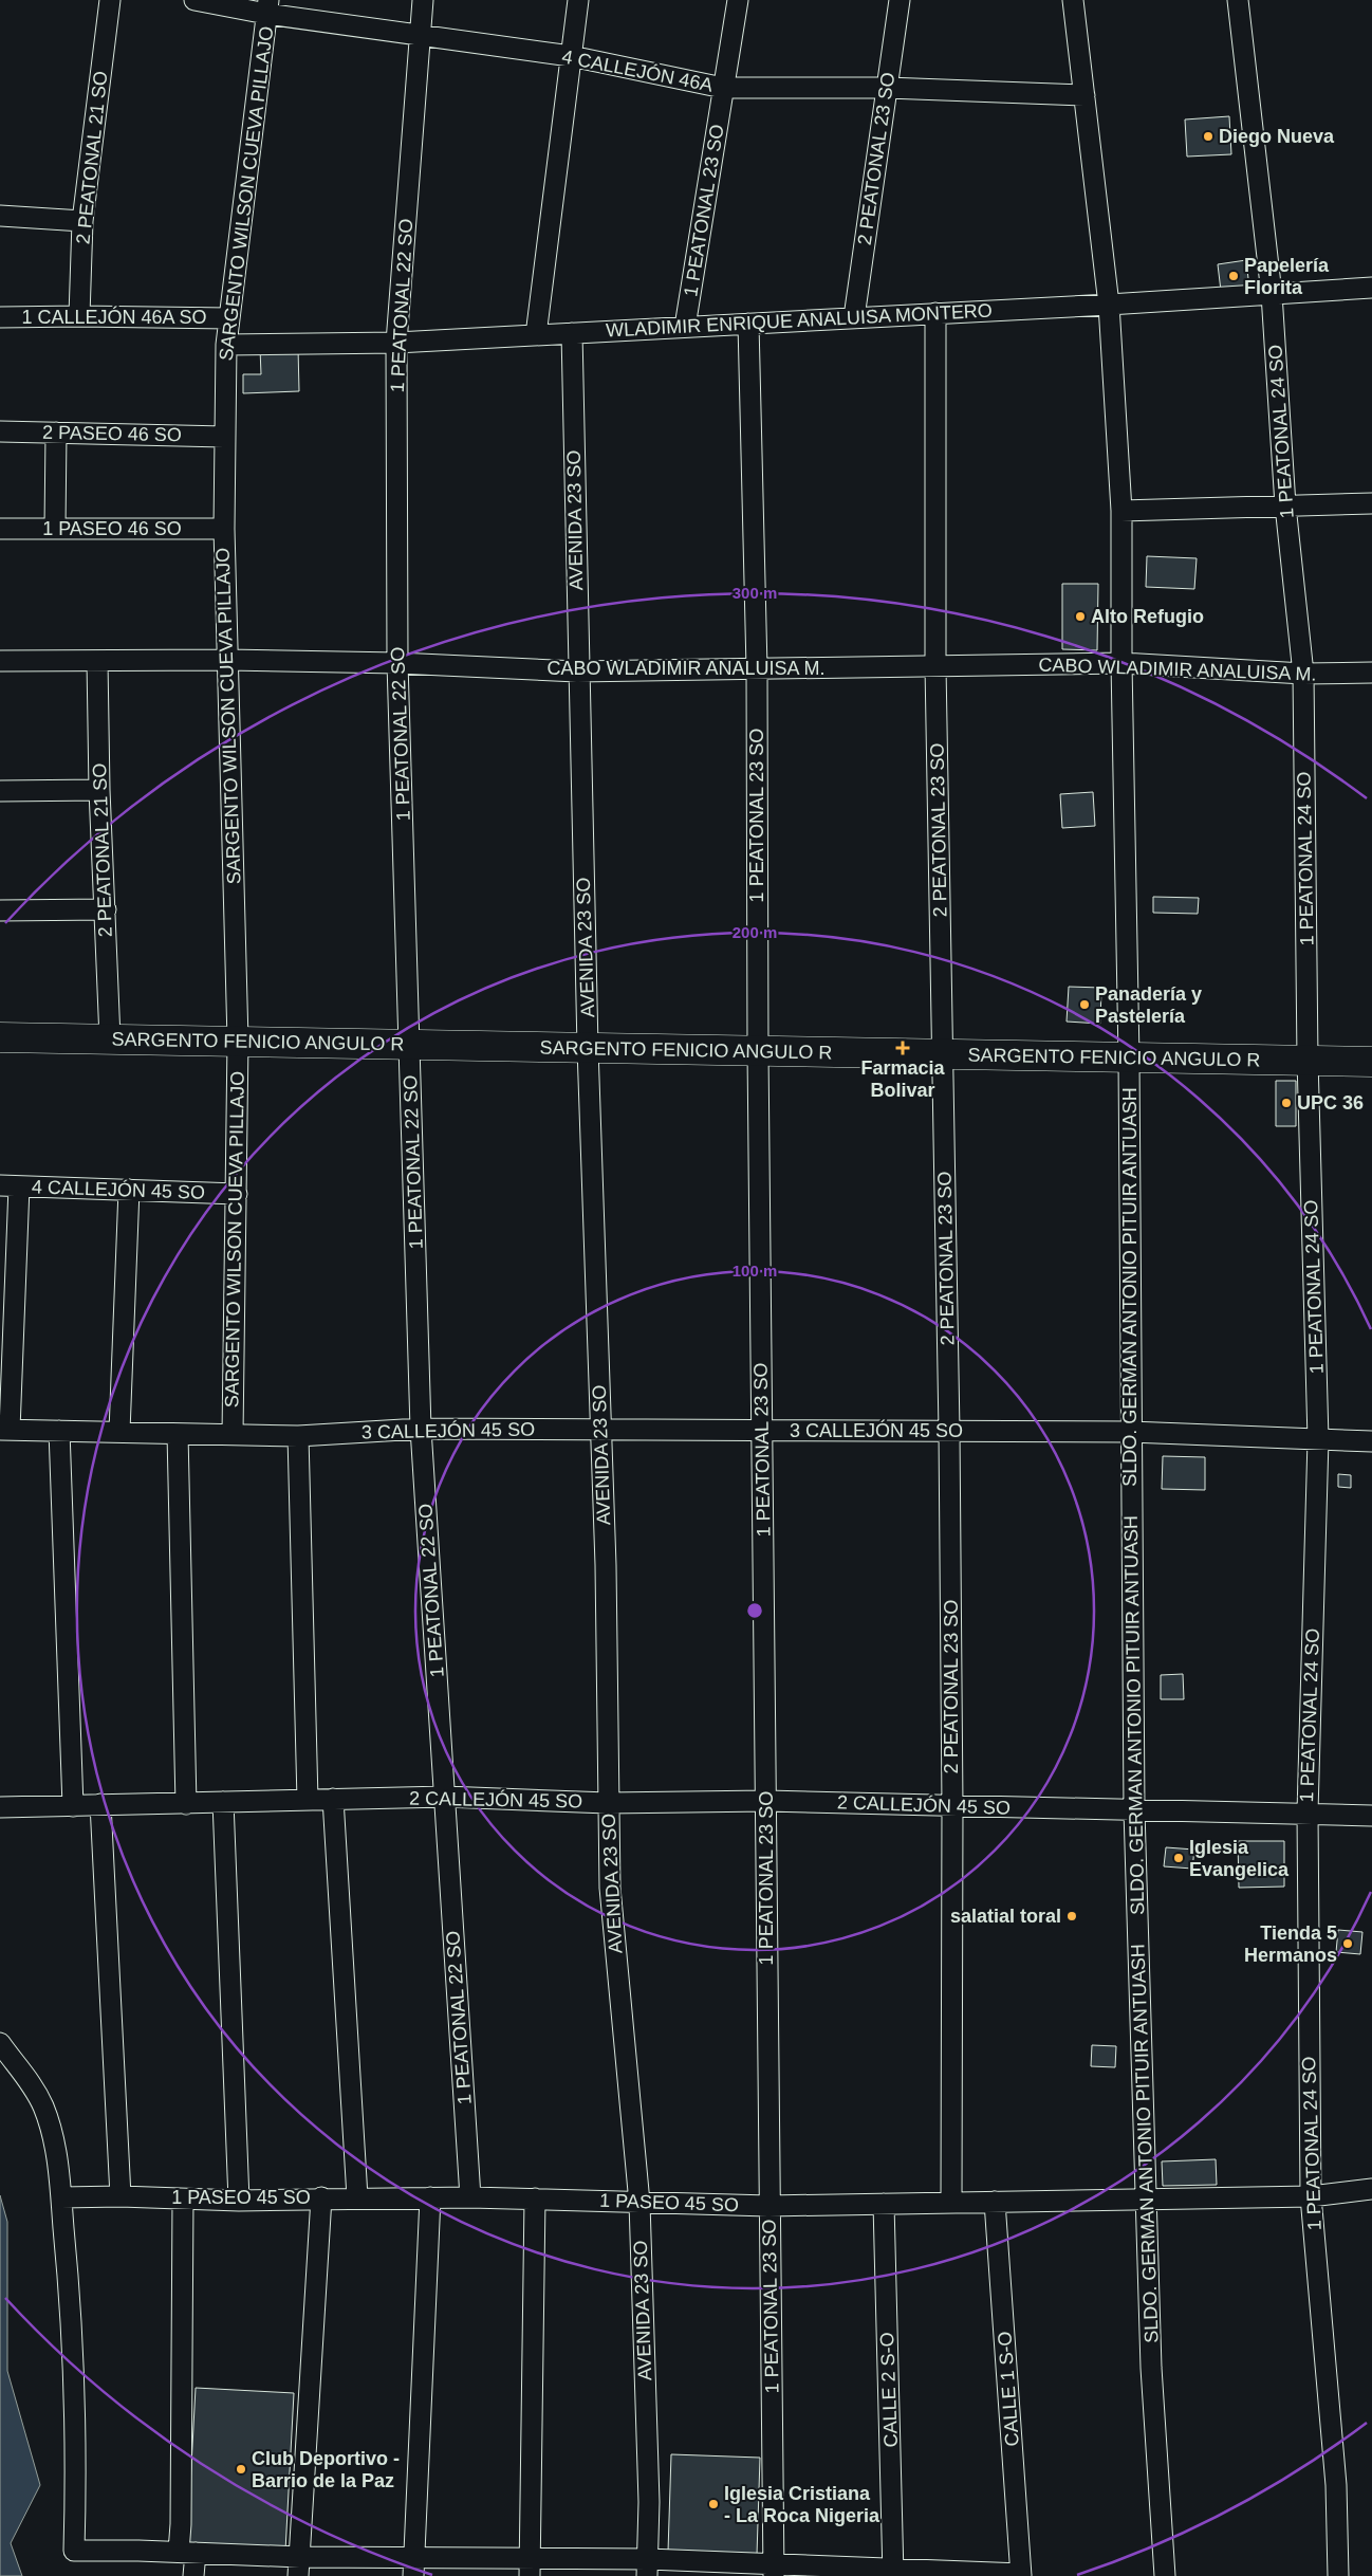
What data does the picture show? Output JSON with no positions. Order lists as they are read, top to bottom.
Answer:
{
  "streets": {
    "street": [
      "4 CALLEJÓN 46A",
      "2 PEATONAL 21 SO",
      "2 PEATONAL 23 SO",
      "SARGENTO WILSON CUEVA PILLAJO",
      "1 PEATONAL 23 SO",
      "1 PEATONAL 22 SO",
      "1 CALLEJÓN 46A SO",
      "WLADIMIR ENRIQUE ANALUISA MONTERO",
      "1 PEATONAL 24 SO",
      "2 PASEO 46 SO",
      "AVENIDA 23 SO",
      "1 PASEO 46 SO",
      "CABO WLADIMIR ANALUISA M.",
      "SARGENTO FENICIO ANGULO R",
      "4 CALLEJÓN 45 SO",
      "SLDO. GERMAN ANTONIO PITUIR ANTUASH",
      "3 CALLEJÓN 45 SO",
      "2 CALLEJÓN 45 SO",
      "1 PASEO 45 SO",
      "CALLE 1 S-O",
      "CALLE 2 S-O"
    ]
  },
  "crossings": [
    ["4 CALLEJÓN 46A", "2 PEATONAL 23 SO"],
    ["4 CALLEJÓN 46A", "SARGENTO WILSON CUEVA PILLAJO"],
    ["4 CALLEJÓN 46A", "1 PEATONAL 23 SO"],
    ["4 CALLEJÓN 46A", "1 PEATONAL 22 SO"],
    ["4 CALLEJÓN 46A", "SLDO. GERMAN ANTONIO PITUIR ANTUASH"],
    ["2 PEATONAL 21 SO", "1 CALLEJÓN 46A SO"],
    ["2 PEATONAL 21 SO", "CABO WLADIMIR ANALUISA M."],
    ["2 PEATONAL 21 SO", "SARGENTO FENICIO ANGULO R"],
    ["2 PEATONAL 23 SO", "WLADIMIR ENRIQUE ANALUISA MONTERO"],
    ["2 PEATONAL 23 SO", "CABO WLADIMIR ANALUISA M."],
    ["2 PEATONAL 23 SO", "SARGENTO FENICIO ANGULO R"],
    ["2 PEATONAL 23 SO", "3 CALLEJÓN 45 SO"],
    ["2 PEATONAL 23 SO", "2 CALLEJÓN 45 SO"],
    ["2 PEATONAL 23 SO", "1 PASEO 45 SO"],
    ["SARGENTO WILSON CUEVA PILLAJO", "1 CALLEJÓN 46A SO"],
    ["SARGENTO WILSON CUEVA PILLAJO", "WLADIMIR ENRIQUE ANALUISA MONTERO"],
    ["SARGENTO WILSON CUEVA PILLAJO", "2 PASEO 46 SO"],
    ["SARGENTO WILSON CUEVA PILLAJO", "1 PASEO 46 SO"],
    ["SARGENTO WILSON CUEVA PILLAJO", "CABO WLADIMIR ANALUISA M."],
    ["SARGENTO WILSON CUEVA PILLAJO", "SARGENTO FENICIO ANGULO R"],
    ["SARGENTO WILSON CUEVA PILLAJO", "4 CALLEJÓN 45 SO"],
    ["SARGENTO WILSON CUEVA PILLAJO", "3 CALLEJÓN 45 SO"],
    ["1 PEATONAL 23 SO", "WLADIMIR ENRIQUE ANALUISA MONTERO"],
    ["1 PEATONAL 23 SO", "CABO WLADIMIR ANALUISA M."],
    ["1 PEATONAL 23 SO", "SARGENTO FENICIO ANGULO R"],
    ["1 PEATONAL 23 SO", "3 CALLEJÓN 45 SO"],
    ["1 PEATONAL 23 SO", "2 CALLEJÓN 45 SO"],
    ["1 PEATONAL 23 SO", "1 PASEO 45 SO"],
    ["1 PEATONAL 22 SO", "WLADIMIR ENRIQUE ANALUISA MONTERO"],
    ["1 PEATONAL 22 SO", "CABO WLADIMIR ANALUISA M."],
    ["1 PEATONAL 22 SO", "SARGENTO FENICIO ANGULO R"],
    ["1 PEATONAL 22 SO", "3 CALLEJÓN 45 SO"],
    ["1 PEATONAL 22 SO", "2 CALLEJÓN 45 SO"],
    ["1 PEATONAL 22 SO", "1 PASEO 45 SO"],
    ["WLADIMIR ENRIQUE ANALUISA MONTERO", "1 PEATONAL 24 SO"],
    ["WLADIMIR ENRIQUE ANALUISA MONTERO", "AVENIDA 23 SO"],
    ["WLADIMIR ENRIQUE ANALUISA MONTERO", "SLDO. GERMAN ANTONIO PITUIR ANTUASH"],
    ["1 PEATONAL 24 SO", "CABO WLADIMIR ANALUISA M."],
    ["1 PEATONAL 24 SO", "SARGENTO FENICIO ANGULO R"],
    ["1 PEATONAL 24 SO", "3 CALLEJÓN 45 SO"],
    ["1 PEATONAL 24 SO", "2 CALLEJÓN 45 SO"],
    ["1 PEATONAL 24 SO", "1 PASEO 45 SO"],
    ["AVENIDA 23 SO", "CABO WLADIMIR ANALUISA M."],
    ["AVENIDA 23 SO", "SARGENTO FENICIO ANGULO R"],
    ["AVENIDA 23 SO", "3 CALLEJÓN 45 SO"],
    ["AVENIDA 23 SO", "2 CALLEJÓN 45 SO"],
    ["AVENIDA 23 SO", "1 PASEO 45 SO"],
    ["CABO WLADIMIR ANALUISA M.", "SLDO. GERMAN ANTONIO PITUIR ANTUASH"],
    ["SARGENTO FENICIO ANGULO R", "SLDO. GERMAN ANTONIO PITUIR ANTUASH"],
    ["SLDO. GERMAN ANTONIO PITUIR ANTUASH", "3 CALLEJÓN 45 SO"],
    ["SLDO. GERMAN ANTONIO PITUIR ANTUASH", "2 CALLEJÓN 45 SO"],
    ["SLDO. GERMAN ANTONIO PITUIR ANTUASH", "1 PASEO 45 SO"],
    ["1 PASEO 45 SO", "CALLE 1 S-O"],
    ["1 PASEO 45 SO", "CALLE 2 S-O"]
  ],
  "places": {
    "other": [
      "Diego Nueva",
      "Papelería Florita",
      "Alto Refugio",
      "Panadería y Pastelería",
      "UPC 36",
      "Iglesia Evangelica",
      "salatial toral",
      "Tienda 5 Hermanos",
      "Club Deportivo - Barrio de la Paz",
      "Iglesia Cristiana - La Roca Nigeria"
    ],
    "health": ["Farmacia Bolivar"]
  },
  "rings": ["300 m", "200 m", "100 m"]
}
